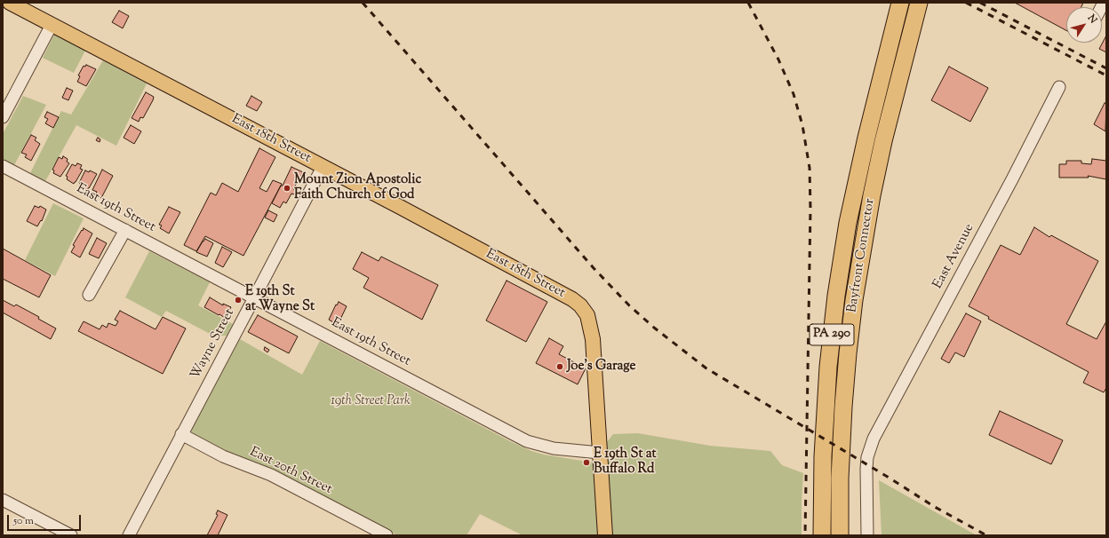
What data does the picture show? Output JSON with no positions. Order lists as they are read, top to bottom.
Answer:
{
  "streets": {
    "highway": ["Bayfront Connector", "PA 290"],
    "main road": ["East 18th Street"],
    "street": [
      "East 19th Street",
      "East Avenue",
      "Wayne Street",
      "East 20th Street"
    ]
  },
  "crossings": [
    ["East 18th Street", "East 19th Street"],
    ["East 18th Street", "Wayne Street"],
    ["East 19th Street", "Wayne Street"],
    ["Wayne Street", "East 20th Street"]
  ],
  "parks": ["19th Street Park"],
  "places": [
    "Mount Zion Apostolic Faith Church of God",
    "E 19th St at Wayne St",
    "Joe's Garage",
    "E 19th St at Buffalo Rd"
  ],
  "scale_bar": "50 m",
  "north": "top right"
}
